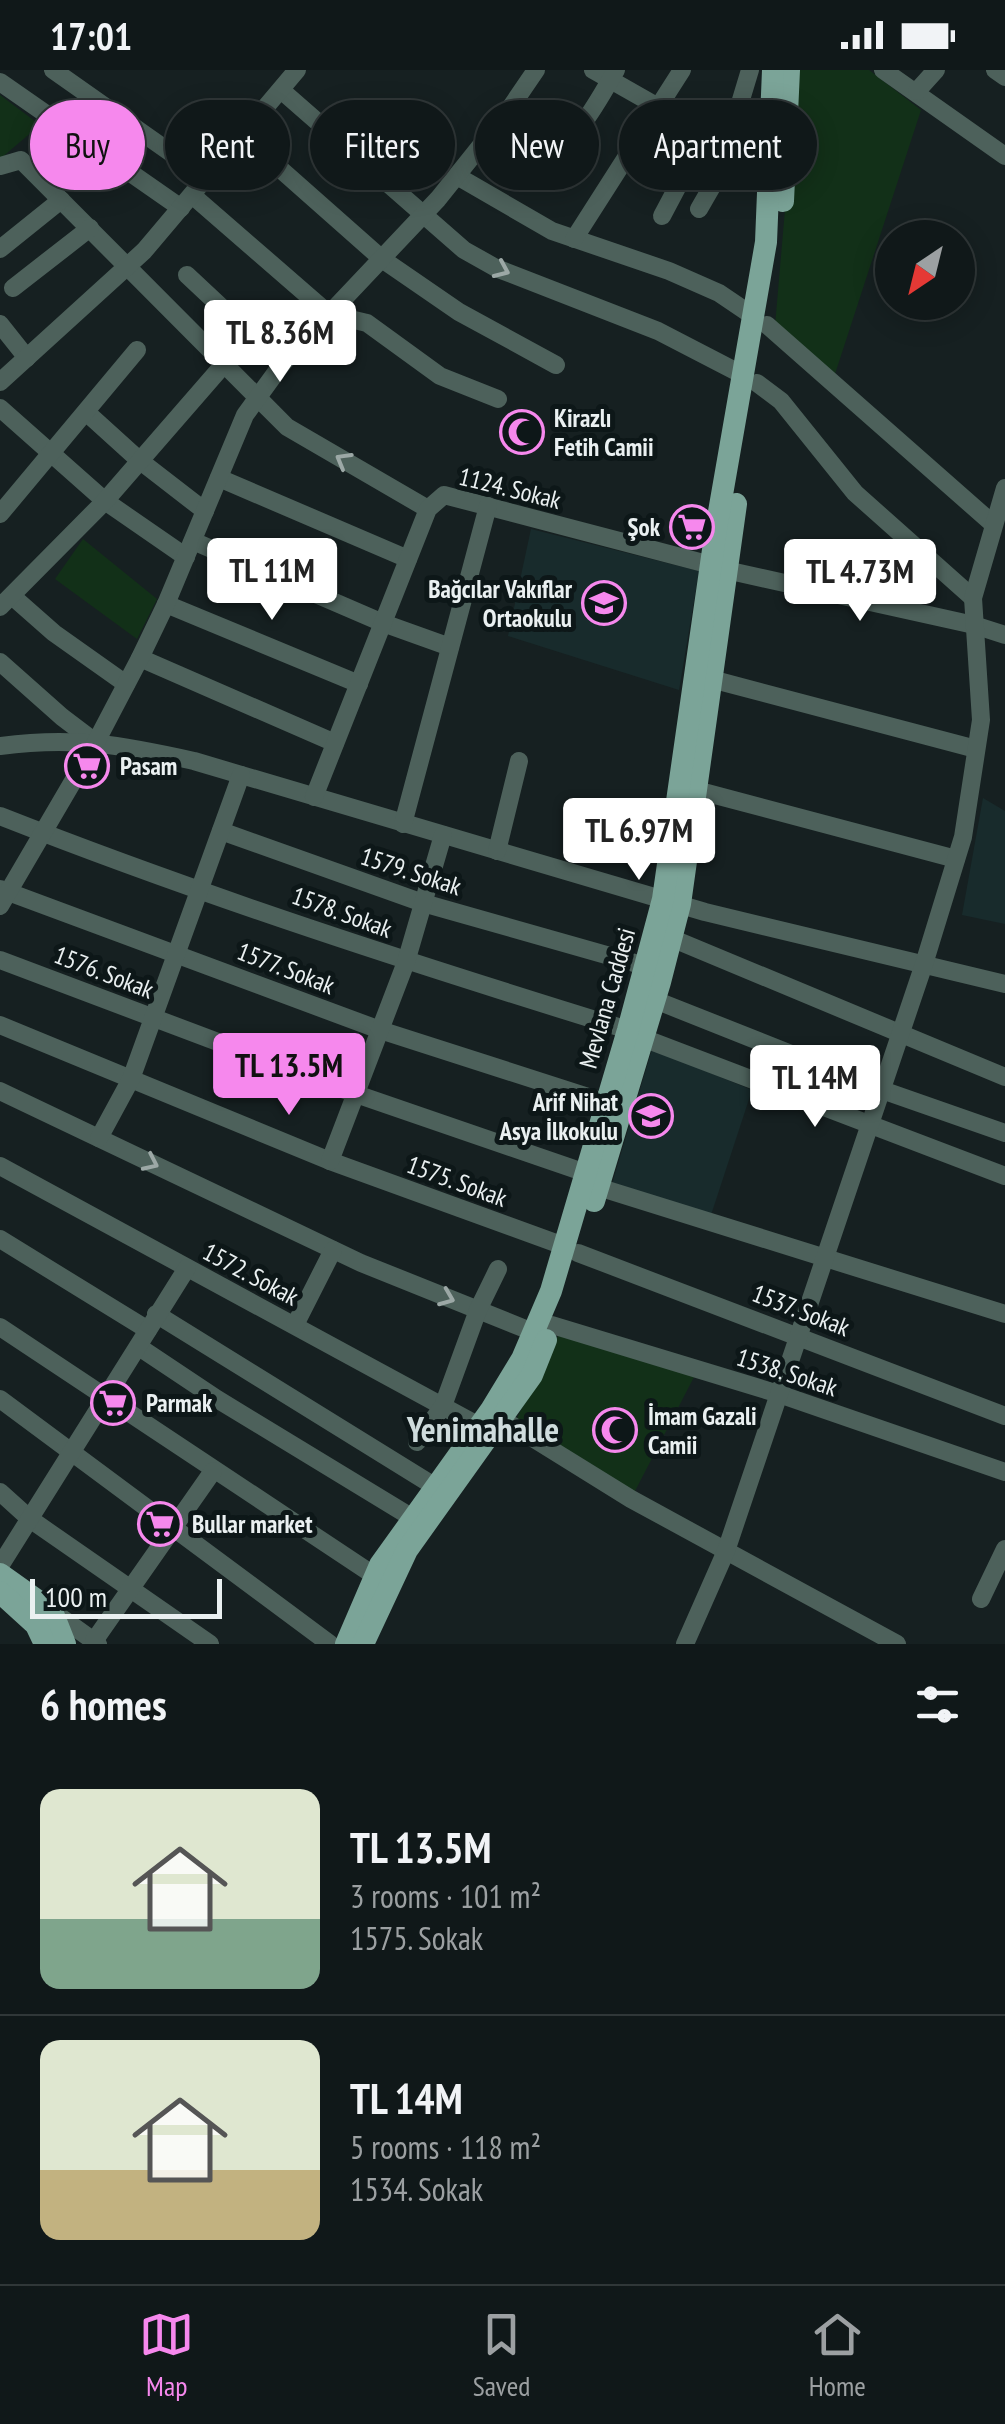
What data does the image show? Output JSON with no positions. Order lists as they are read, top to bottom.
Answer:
{
  "streets": {
    "main road": ["Mevlana Caddesi"],
    "street": [
      "1124. Sokak",
      "1579. Sokak",
      "1578. Sokak",
      "1577. Sokak",
      "1576. Sokak",
      "1575. Sokak",
      "1572. Sokak",
      "1537. Sokak",
      "1538. Sokak"
    ]
  },
  "crossings": [
    ["1124. Sokak", "Mevlana Caddesi"],
    ["1579. Sokak", "Mevlana Caddesi"],
    ["1578. Sokak", "Mevlana Caddesi"],
    ["1577. Sokak", "Mevlana Caddesi"],
    ["1576. Sokak", "Mevlana Caddesi"],
    ["Mevlana Caddesi", "1575. Sokak"],
    ["Mevlana Caddesi", "1572. Sokak"],
    ["Mevlana Caddesi", "1537. Sokak"],
    ["Mevlana Caddesi", "1538. Sokak"],
    ["1575. Sokak", "1537. Sokak"]
  ],
  "districts": ["Yenimahalle"],
  "places": {
    "mosque": ["Kirazlı Fetih Camii", "İmam Gazali Camii"],
    "supermarket": [
      "Şok",
      "Pasam",
      "Parmak",
      "Bullar market"
    ],
    "school or university": ["Bağcılar Vakıflar Ortaokulu", "Arif Nihat Asya İlkokulu"]
  },
  "scale_bar": "100 m",
  "north": "bottom left",
  "page": {
    "status": "17:01",
    "chip": [
      "Buy",
      "Rent",
      "Filters",
      "New",
      "Apartment"
    ],
    "price": [
      "TL 8.36M",
      "TL 11M",
      "TL 4.73M",
      "TL 6.97M",
      "TL 13.5M",
      "TL 14M"
    ],
    "scale": "100 m",
    "heading": "6 homes",
    "list": [
      {
        "name": "TL 13.5M",
        "note": "3 rooms · 101 m² · 1575. Sokak"
      },
      {
        "name": "TL 14M",
        "note": "5 rooms · 118 m² · 1534. Sokak"
      }
    ],
    "tabs": ["Map", "Saved", "Home"]
  }
}
